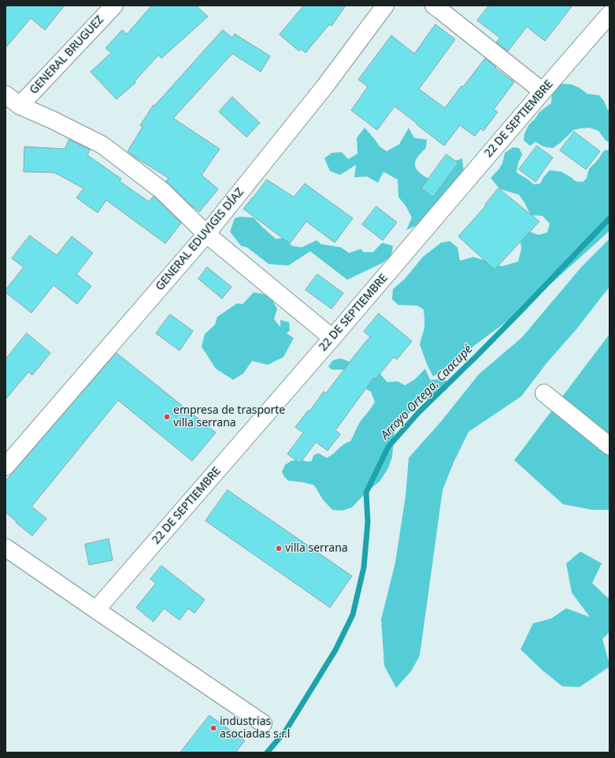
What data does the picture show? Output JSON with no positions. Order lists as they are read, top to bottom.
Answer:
{
  "streets": {
    "street": ["GENERAL BRUGUEZ", "22 DE SEPTIEMBRE", "GENERAL EDUVIGIS DÍAZ"]
  },
  "water": ["Arroyo Ortega, Caacupé"],
  "places": ["empresa de trasporte villa serrana", "villa serrana", "industrias asociadas s.r.l"]
}
